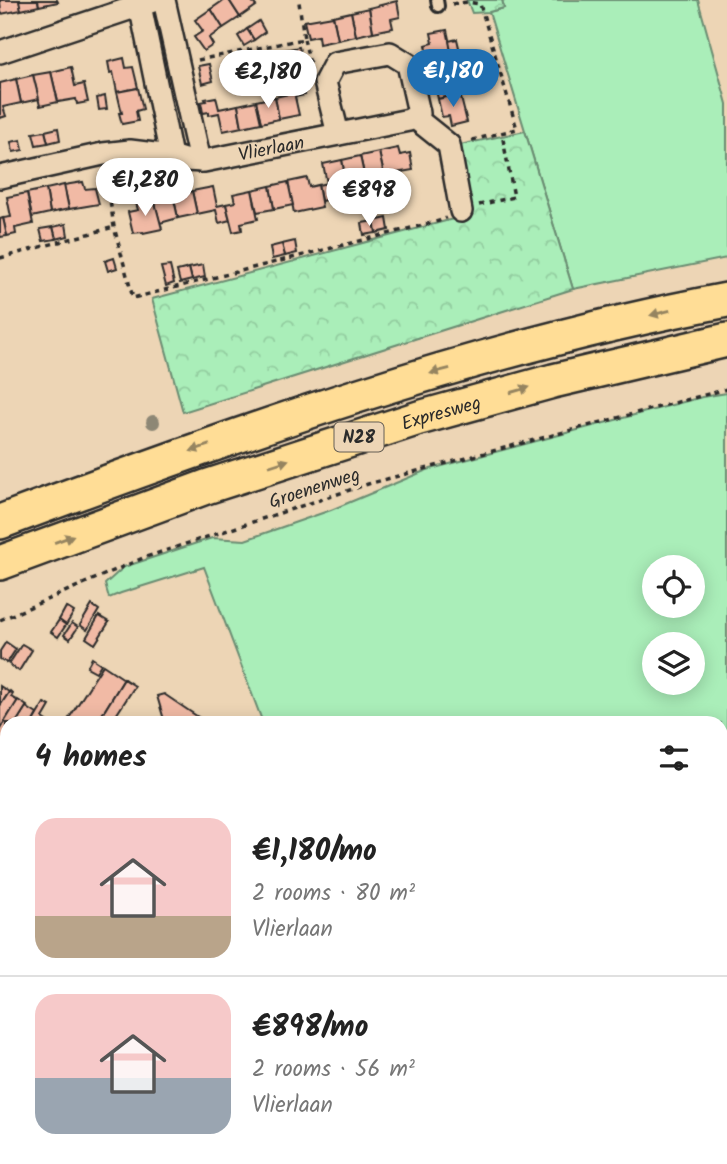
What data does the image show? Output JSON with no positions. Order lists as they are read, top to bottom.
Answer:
{
  "streets": {
    "highway": ["Expresweg", "N28"],
    "street": ["Vlierlaan"],
    "path": ["Groenenweg"]
  },
  "page": {
    "price": [
      "€1,180",
      "€2,180",
      "€1,280",
      "€898"
    ],
    "heading": "4 homes",
    "list": [
      {
        "name": "€1,180/mo",
        "note": "2 rooms · 80 m² · Vlierlaan"
      },
      {
        "name": "€898/mo",
        "note": "2 rooms · 56 m² · Vlierlaan"
      }
    ]
  }
}
